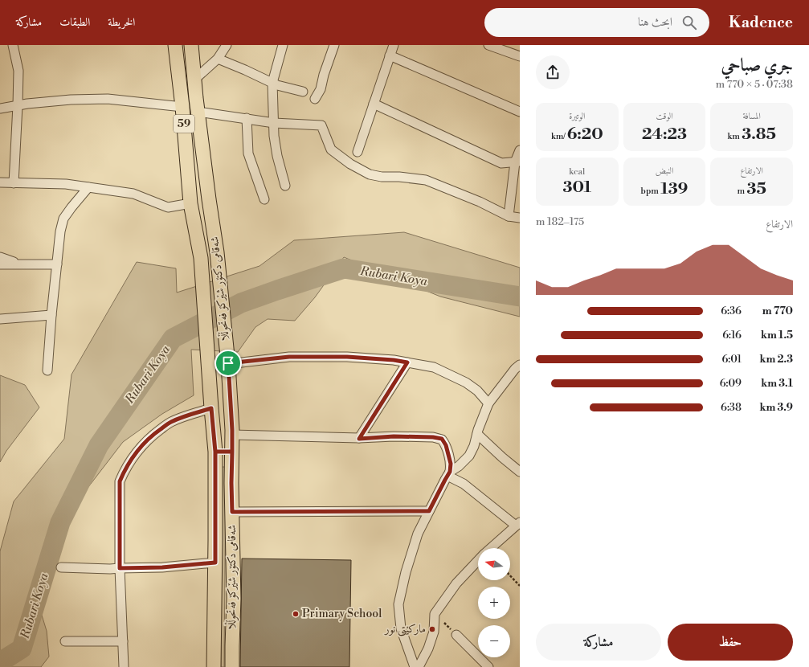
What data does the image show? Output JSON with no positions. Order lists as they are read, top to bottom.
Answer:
{
  "streets": {
    "main road": ["59", "شەقامی دکتۆر شێرکۆ فەتحوڵڵا"]
  },
  "crossings": [
    ["59", "شەقامی دکتۆر شێرکۆ فەتحوڵڵا"]
  ],
  "water": ["Rubari Koya"],
  "places": ["Primary School", "مارکێتی نور"],
  "north": "left",
  "page": {
    "header": "Kadence",
    "search": "ابحث هنا",
    "nav": ["الخريطة", "الطبقات", "مشاركة"],
    "heading": ["جري صباحي", "07:38 · 5 × 770 m"],
    "stats": [
      ["المسافة", "3.85 km"],
      ["الوقت", "24:23"],
      ["الوتيرة", "6:20 /km"],
      ["الارتفاع", "35 m"],
      ["النبض", "139 bpm"],
      ["kcal", "301"]
    ],
    "chart": ["الارتفاع", "175–182 m"],
    "list": [
      {
        "name": "770 m",
        "note": "6:36"
      },
      {
        "name": "1.5 km",
        "note": "6:16"
      },
      {
        "name": "2.3 km",
        "note": "6:01"
      },
      {
        "name": "3.1 km",
        "note": "6:09"
      },
      {
        "name": "3.9 km",
        "note": "6:38"
      }
    ],
    "map_buttons": ["+", "−"],
    "buttons": ["حفظ", "مشاركة"]
  }
}
